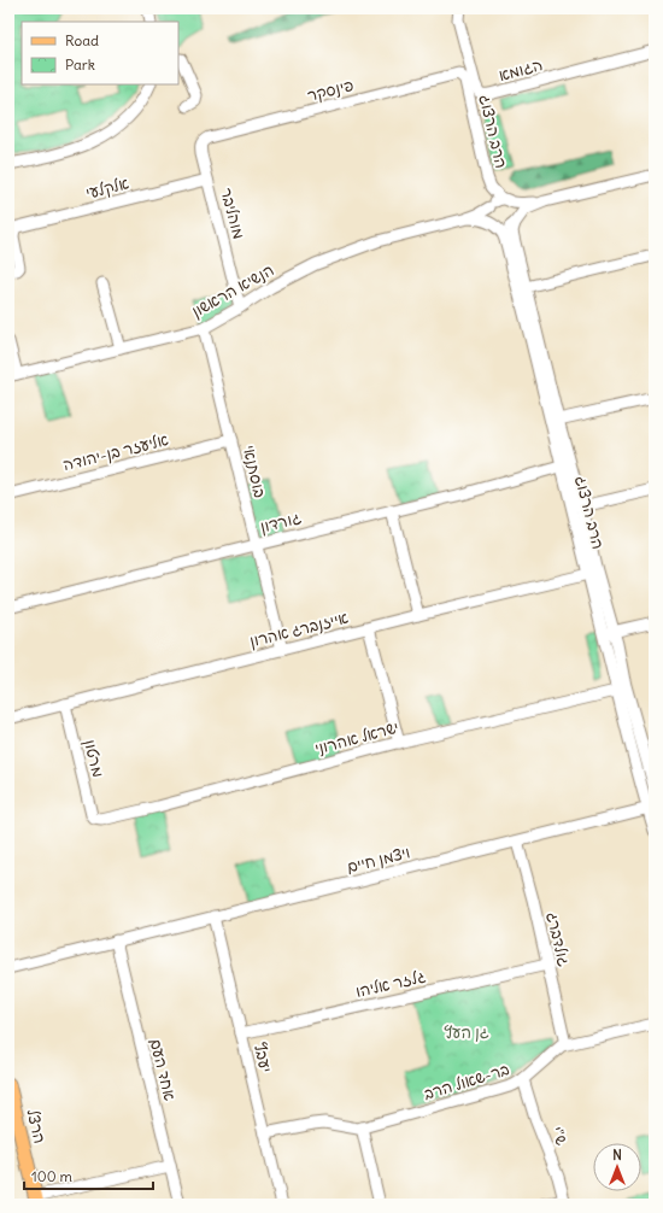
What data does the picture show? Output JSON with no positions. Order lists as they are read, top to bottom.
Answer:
{
  "streets": {
    "main road": ["הרצל"],
    "street": [
      "הגומא",
      "פינסקר",
      "הרב הרצוג",
      "אלקלעי",
      "מוהליבר",
      "הנשיא הראשון",
      "אליעזר בן-יהודה",
      "בוסתנאי",
      "גורדון",
      "אייזנברג אהרון",
      "ישראל אהרוני",
      "מרטון",
      "ויצמן חיים",
      "גולדברג",
      "גלזר אליהו",
      "יעבץ",
      "אחד העם",
      "בר-שאול הרב",
      "ש\"י"
    ]
  },
  "crossings": [
    ["פינסקר", "הרב הרצוג"],
    ["פינסקר", "מוהליבר"],
    ["הרב הרצוג", "הנשיא הראשון"],
    ["הרב הרצוג", "גורדון"],
    ["הרב הרצוג", "אייזנברג אהרון"],
    ["הרב הרצוג", "ישראל אהרוני"],
    ["הרב הרצוג", "ויצמן חיים"],
    ["אלקלעי", "מוהליבר"],
    ["מוהליבר", "הנשיא הראשון"],
    ["הנשיא הראשון", "בוסתנאי"],
    ["אליעזר בן-יהודה", "בוסתנאי"],
    ["בוסתנאי", "גורדון"],
    ["בוסתנאי", "אייזנברג אהרון"],
    ["אייזנברג אהרון", "מרטון"],
    ["ישראל אהרוני", "מרטון"],
    ["ויצמן חיים", "גולדברג"],
    ["ויצמן חיים", "יעבץ"],
    ["ויצמן חיים", "אחד העם"],
    ["גולדברג", "גלזר אליהו"],
    ["גולדברג", "בר-שאול הרב"],
    ["גלזר אליהו", "יעבץ"],
    ["בר-שאול הרב", "ש\"י"]
  ],
  "parks": ["גן העץ"],
  "legend": ["Road", "Park"],
  "scale_bar": "100 m",
  "north": "top"
}
